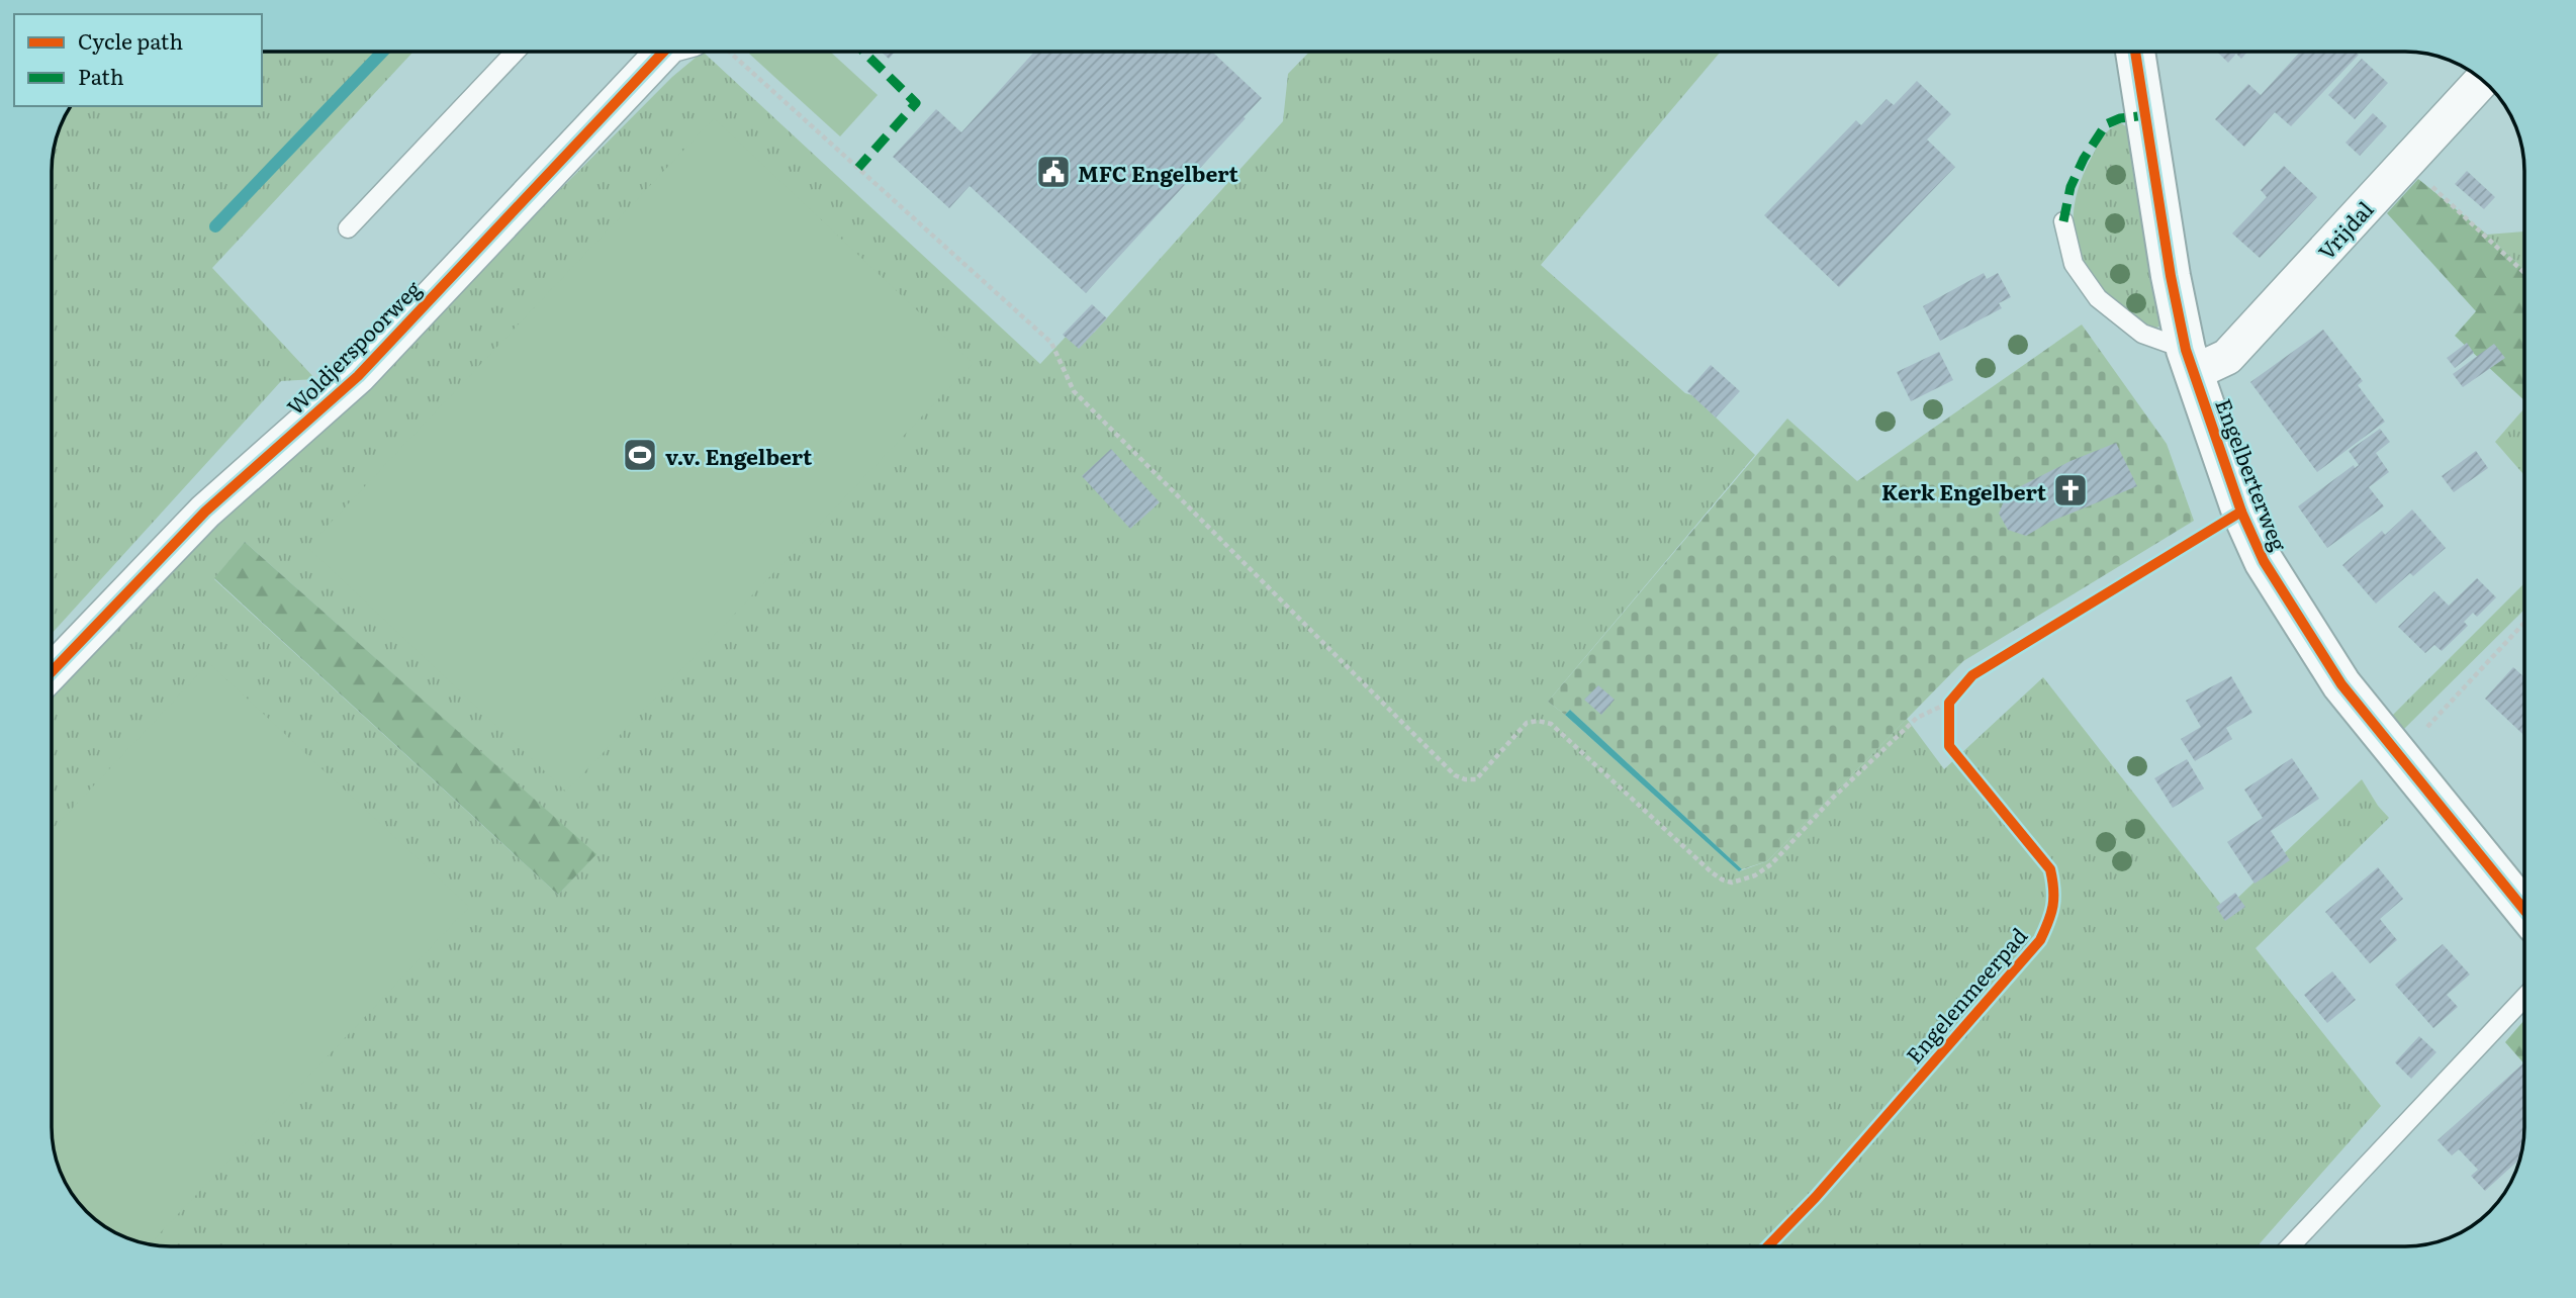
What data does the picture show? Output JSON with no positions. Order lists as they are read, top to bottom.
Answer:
{
  "streets": {
    "street": ["Vrijdal", "Woldjerspoorweg", "Engelberterweg"],
    "cycle path": ["Engelenmeerpad"]
  },
  "crossings": [
    ["Vrijdal", "Engelberterweg"]
  ],
  "places": {
    "public building": ["MFC Engelbert"],
    "sports": ["v.v. Engelbert"],
    "church": ["Kerk Engelbert"]
  },
  "legend": ["Cycle path", "Path"]
}
